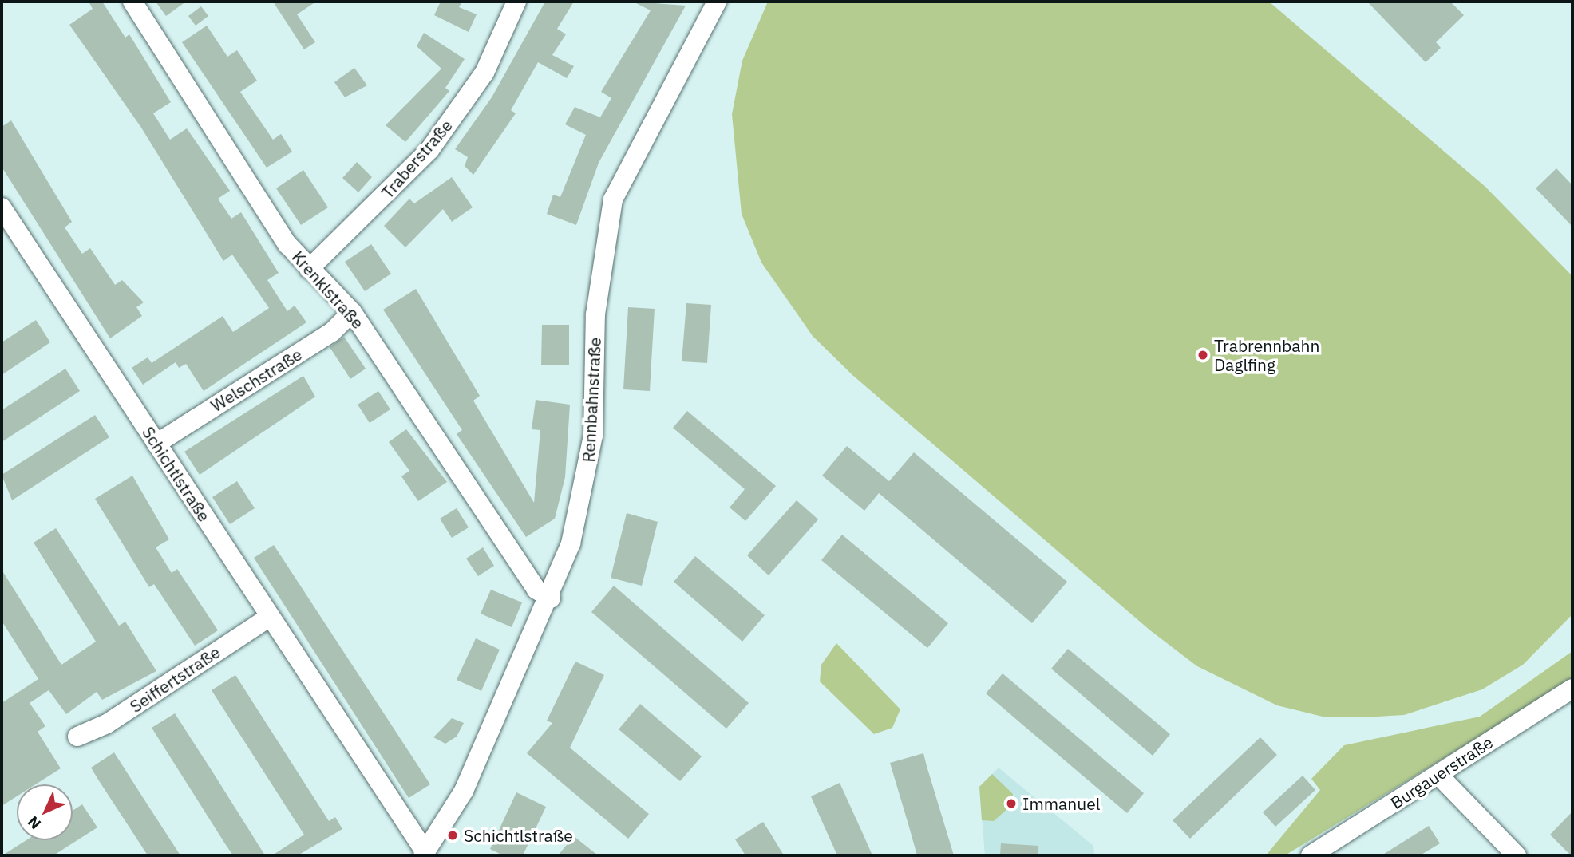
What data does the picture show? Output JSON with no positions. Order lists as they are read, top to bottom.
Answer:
{
  "streets": {
    "street": [
      "Traberstraße",
      "Krenklstraße",
      "Welschstraße",
      "Rennbahnstraße",
      "Schichtlstraße",
      "Seiffertstraße",
      "Burgauerstraße"
    ]
  },
  "crossings": [
    ["Traberstraße", "Krenklstraße"],
    ["Krenklstraße", "Welschstraße"],
    ["Krenklstraße", "Rennbahnstraße"],
    ["Welschstraße", "Schichtlstraße"],
    ["Rennbahnstraße", "Schichtlstraße"],
    ["Schichtlstraße", "Seiffertstraße"]
  ],
  "places": ["Trabrennbahn Daglfing", "Immanuel", "Schichtlstraße"],
  "north": "bottom left"
}
